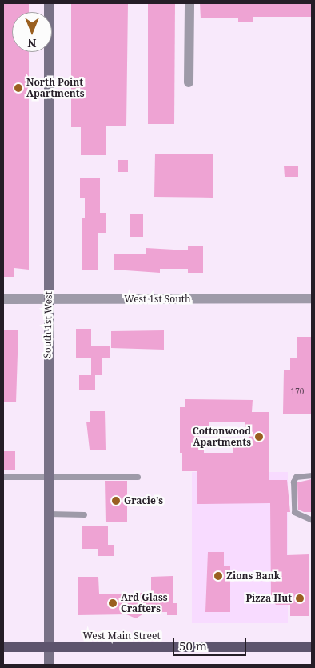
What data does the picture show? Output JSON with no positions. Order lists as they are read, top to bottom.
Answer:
{
  "streets": {
    "main road": ["West Main Street"],
    "street": ["West 1st South", "South 1st West"]
  },
  "crossings": [
    ["West 1st South", "South 1st West"],
    ["South 1st West", "West Main Street"]
  ],
  "places": [
    "North Point Apartments",
    "Cottonwood Apartments",
    "Gracie's",
    "Zions Bank",
    "Pizza Hut",
    "Ard Glass Crafters"
  ],
  "house_numbers": ["170"],
  "scale_bar": "50 m",
  "north": "bottom"
}
